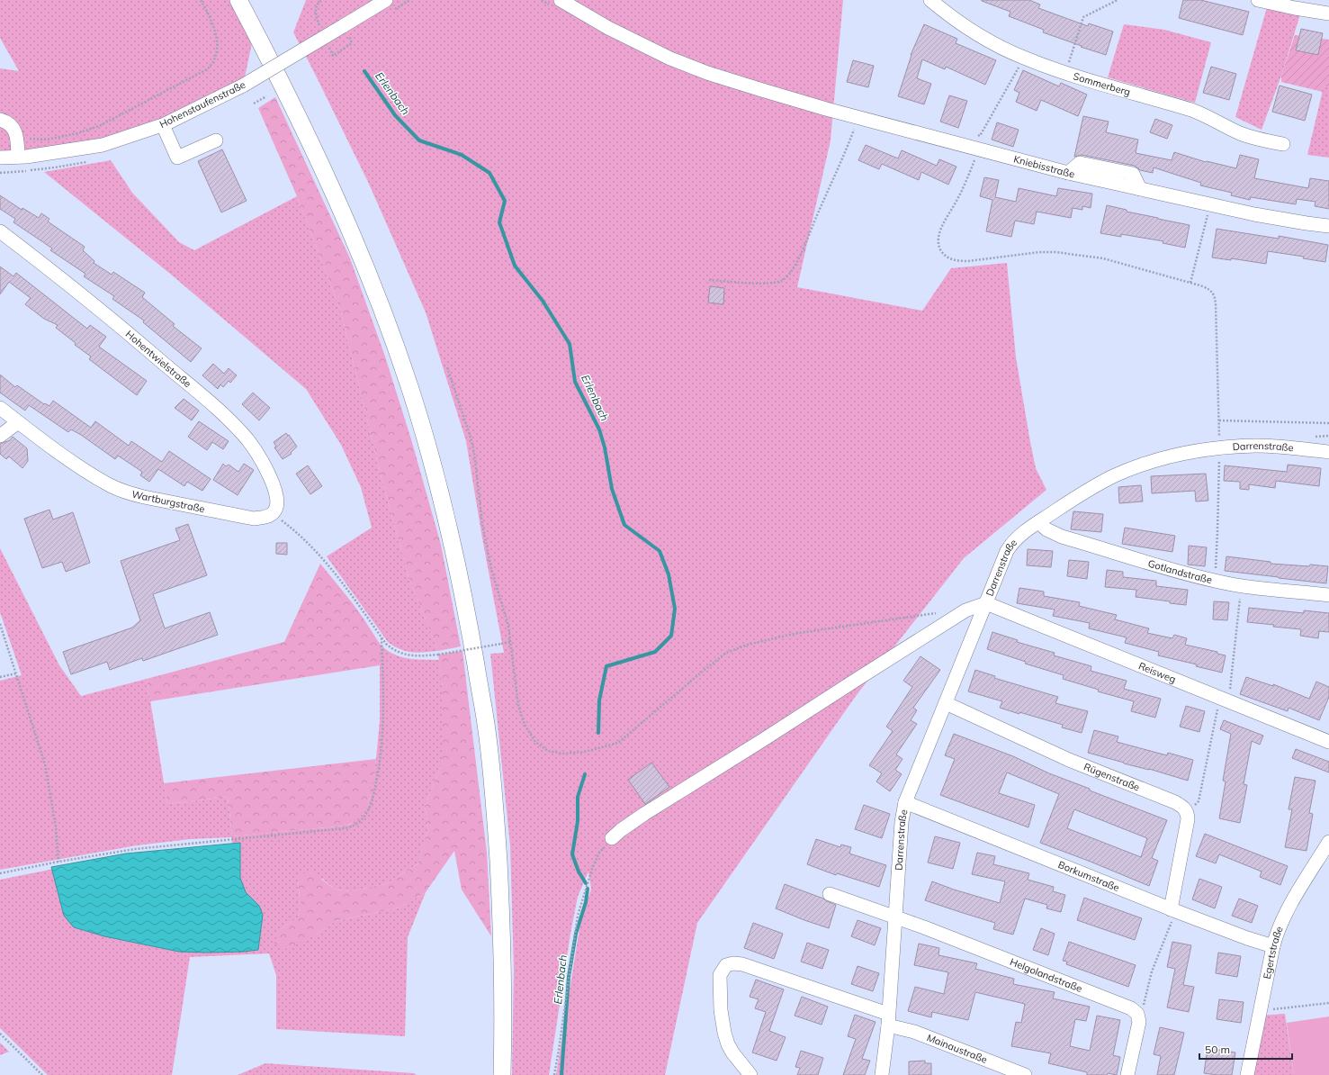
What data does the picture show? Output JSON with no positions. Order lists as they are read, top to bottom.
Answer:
{
  "streets": {
    "street": [
      "Sommerberg",
      "Hohenstaufenstraße",
      "Kniebisstraße",
      "Hohentwielstraße",
      "Darrenstraße",
      "Wartburgstraße",
      "Gotlandstraße",
      "Reisweg",
      "Rügenstraße",
      "Borkumstraße",
      "Egertstraße",
      "Helgolandstraße",
      "Mainaustraße"
    ]
  },
  "crossings": [
    ["Hohentwielstraße", "Wartburgstraße"],
    ["Darrenstraße", "Gotlandstraße"],
    ["Darrenstraße", "Reisweg"],
    ["Darrenstraße", "Rügenstraße"],
    ["Darrenstraße", "Borkumstraße"],
    ["Darrenstraße", "Helgolandstraße"],
    ["Darrenstraße", "Mainaustraße"],
    ["Borkumstraße", "Egertstraße"]
  ],
  "water": ["Erlenbach"],
  "scale_bar": "50 m"
}
